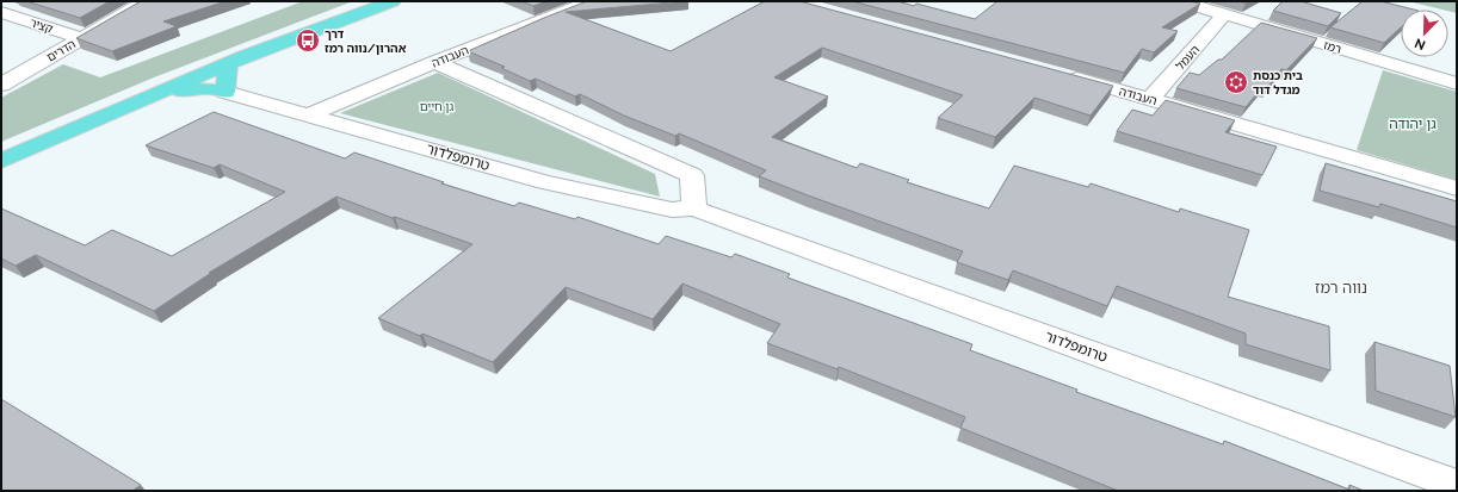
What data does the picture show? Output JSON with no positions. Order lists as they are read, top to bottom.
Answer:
{
  "streets": {
    "street": [
      "קציר",
      "רמז",
      "הדרים",
      "העבודה",
      "העמל",
      "טרומפלדור"
    ]
  },
  "crossings": [
    ["קציר", "הדרים"],
    ["רמז", "העמל"],
    ["העבודה", "העמל"],
    ["העבודה", "טרומפלדור"]
  ],
  "districts": ["נווה רמז"],
  "parks": ["גן חיים", "גן יהודה"],
  "places": {
    "bus stop": ["דרך אהרון/נווה רמז"],
    "synagogue": ["בית כנסת מגדל דוד"]
  },
  "north": "bottom left"
}
